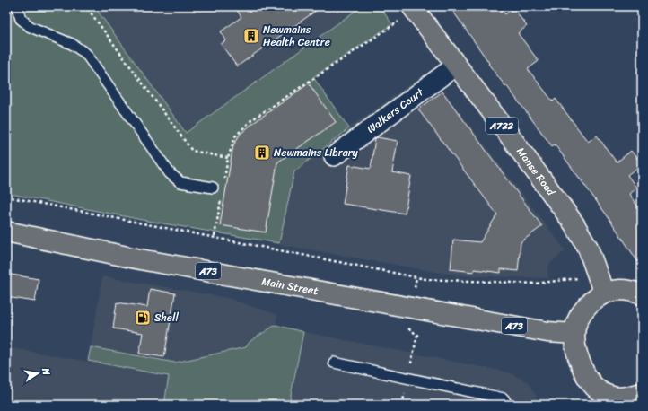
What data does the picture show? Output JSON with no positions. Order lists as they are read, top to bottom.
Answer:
{
  "streets": {
    "main road": [
      "A722",
      "Manse Road",
      "A73",
      "Main Street"
    ],
    "street": ["Walkers Court"]
  },
  "crossings": [
    ["Walkers Court", "Manse Road"]
  ],
  "places": {
    "building": ["Newmains Health Centre", "Newmains Library"],
    "fuel station": ["Shell"]
  },
  "north": "right"
}
